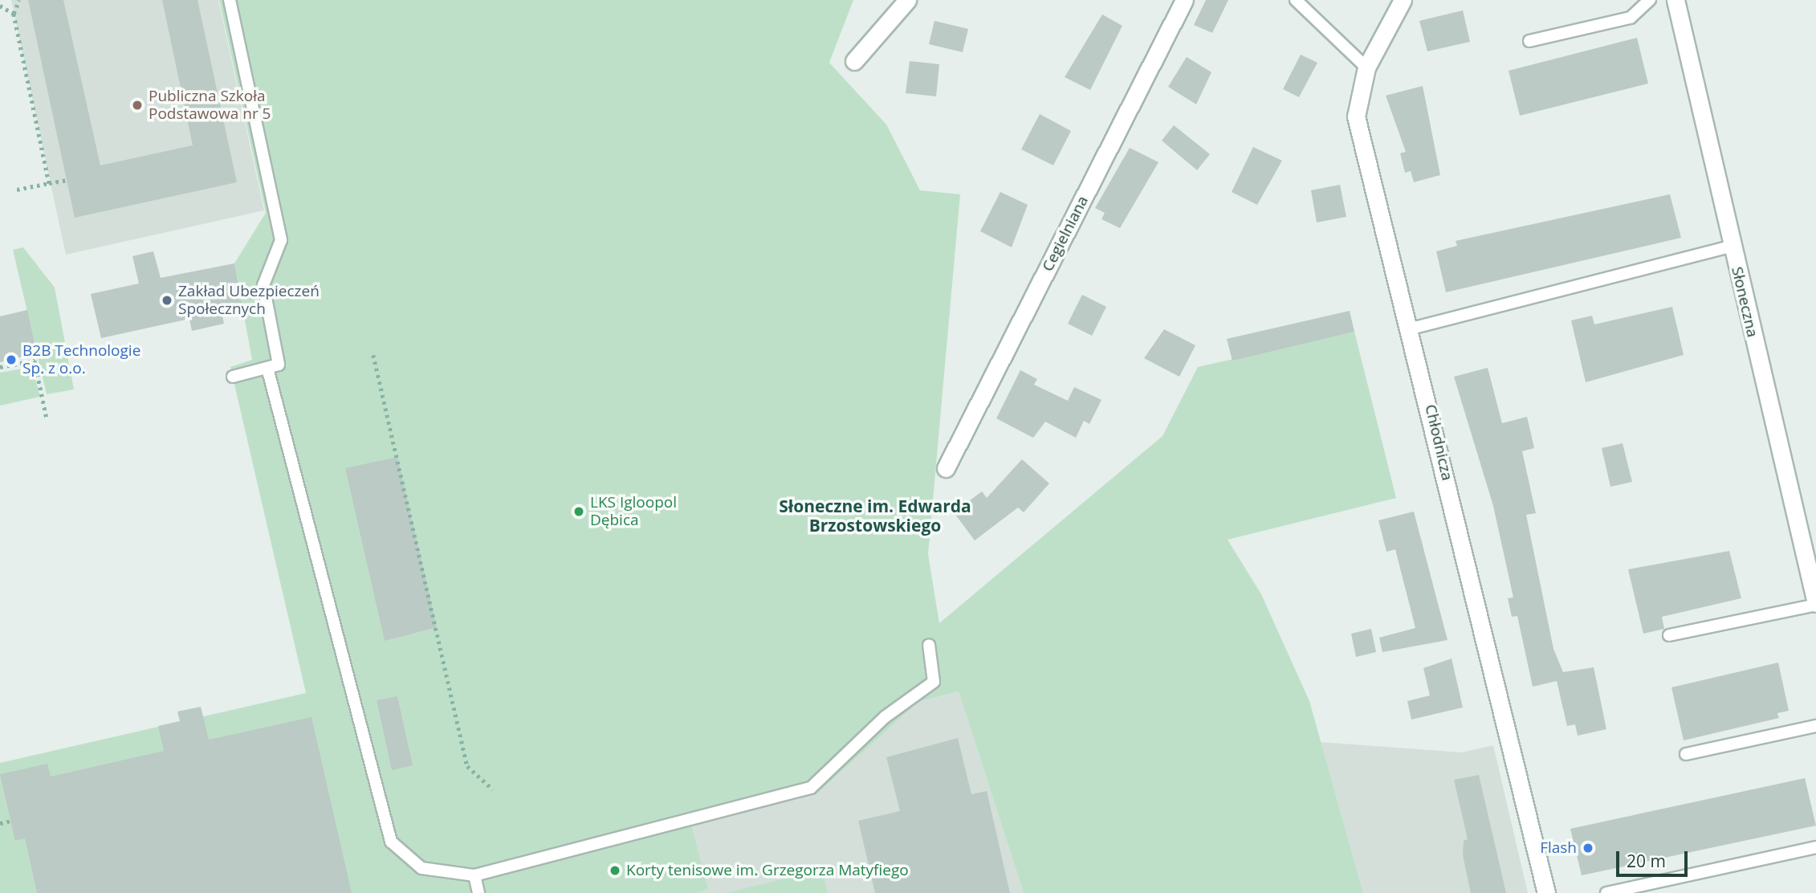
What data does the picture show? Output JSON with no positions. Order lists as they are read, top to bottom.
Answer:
{
  "streets": {
    "street": ["Cegielniana", "Słoneczna", "Chłodnicza"]
  },
  "districts": ["Słoneczne im. Edwarda Brzostowskiego"],
  "places": [
    "Publiczna Szkoła Podstawowa nr 5",
    "Zakład Ubezpieczeń Społecznych",
    "B2B Technologie Sp. z o.o.",
    "LKS Igloopol Dębica",
    "Flash",
    "Korty tenisowe im. Grzegorza Matyfiego"
  ],
  "scale_bar": "20 m"
}
